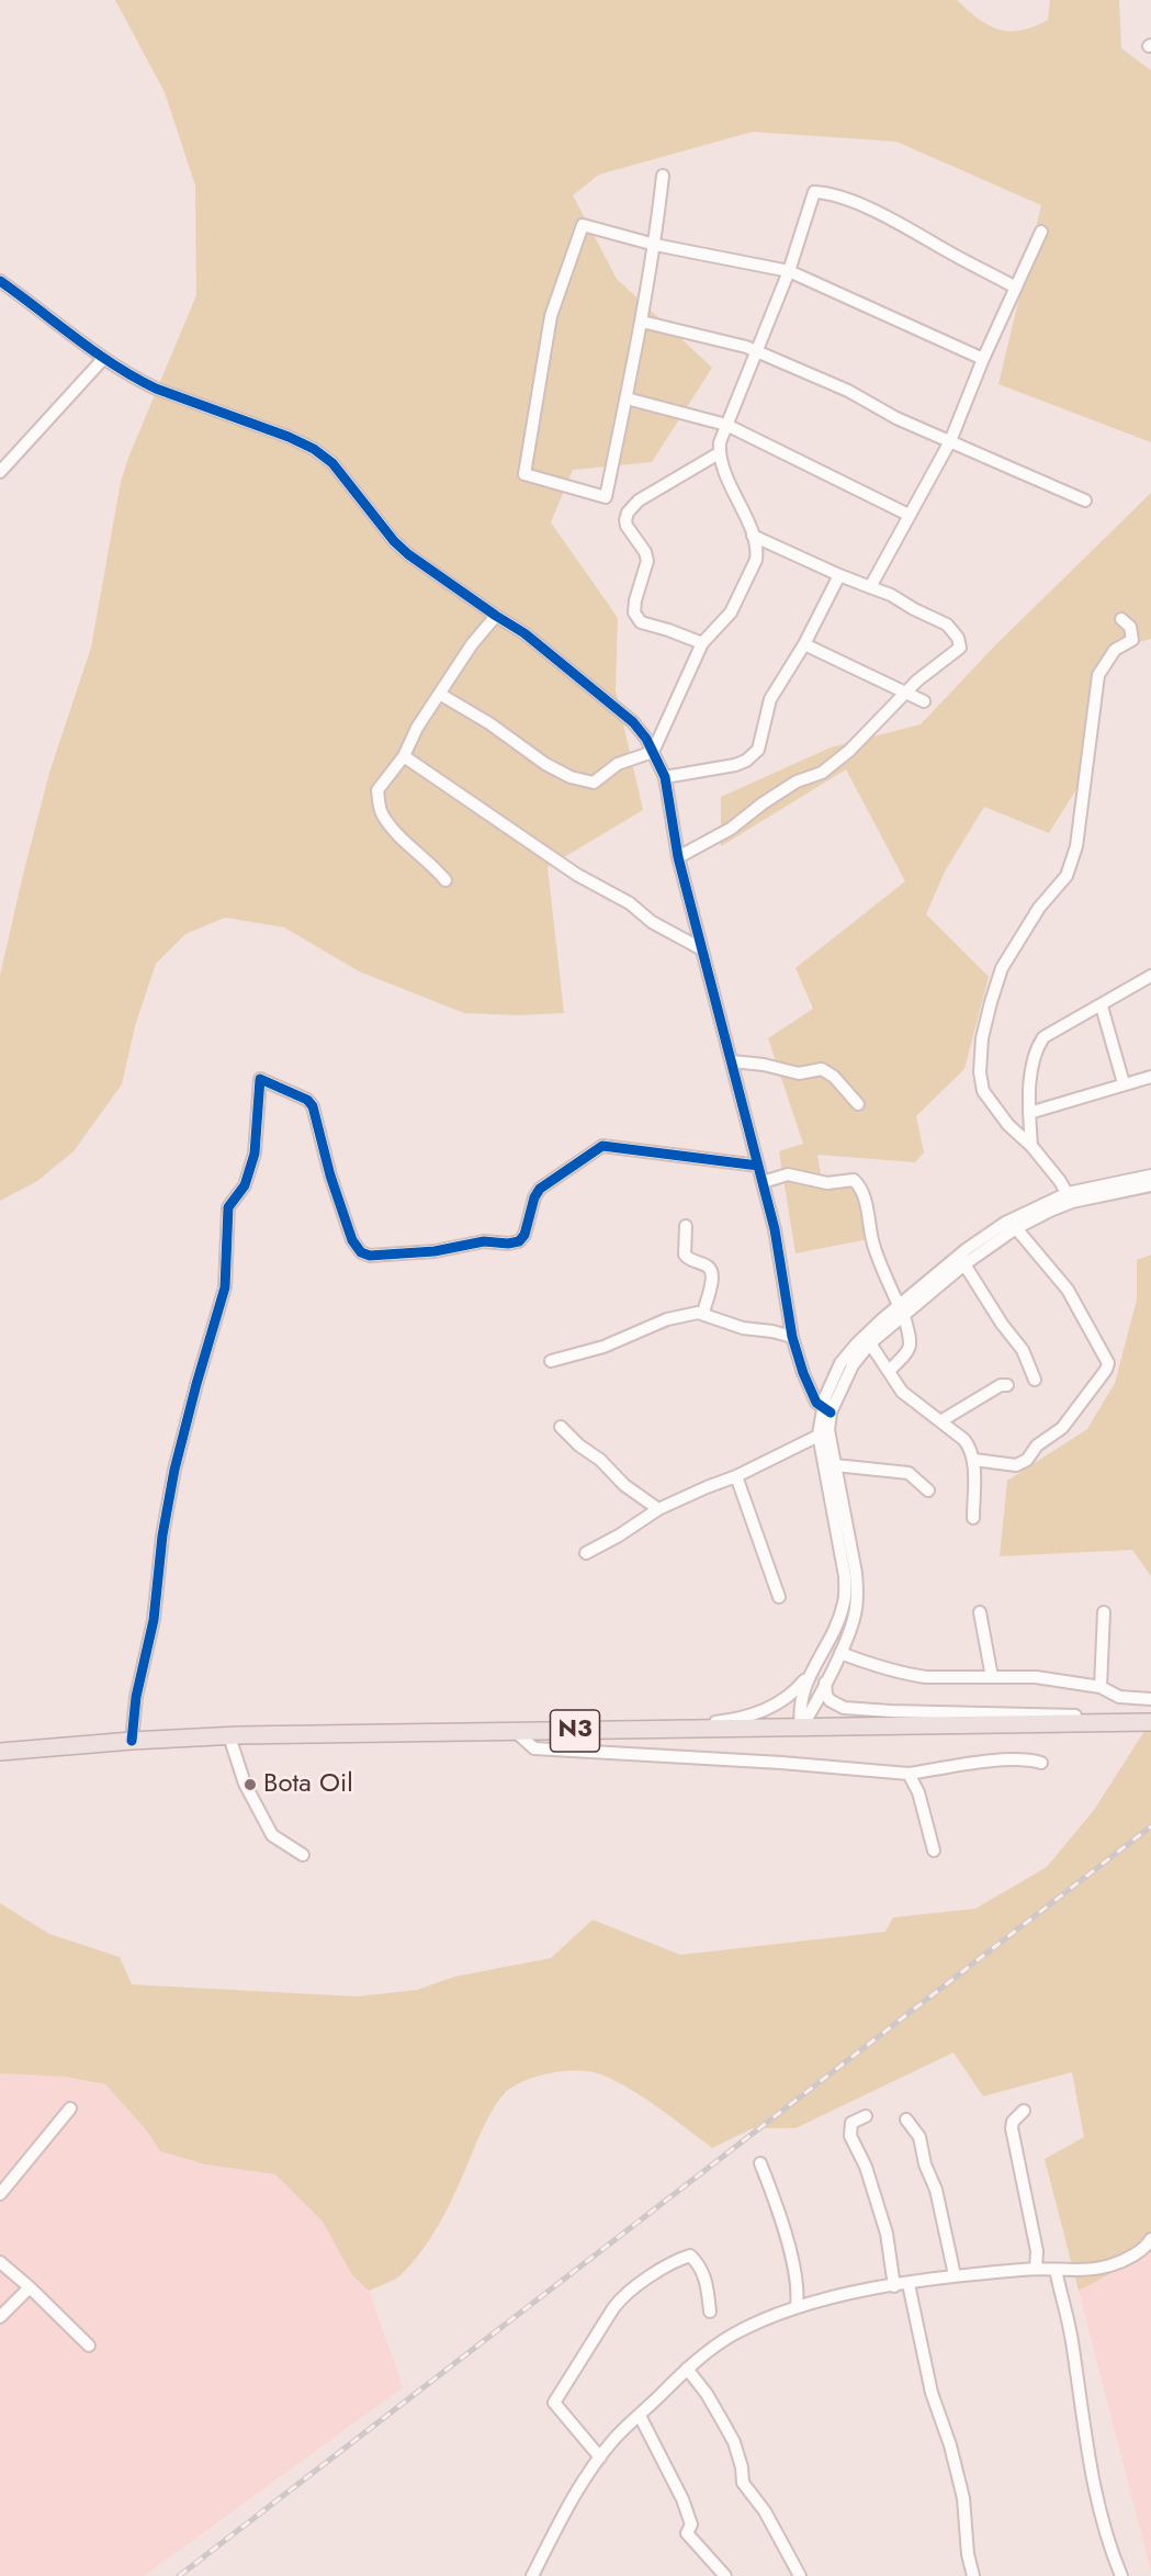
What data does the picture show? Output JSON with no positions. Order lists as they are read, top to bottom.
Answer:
{
  "streets": {
    "highway": ["N3"]
  },
  "places": ["Bota Oil"]
}
